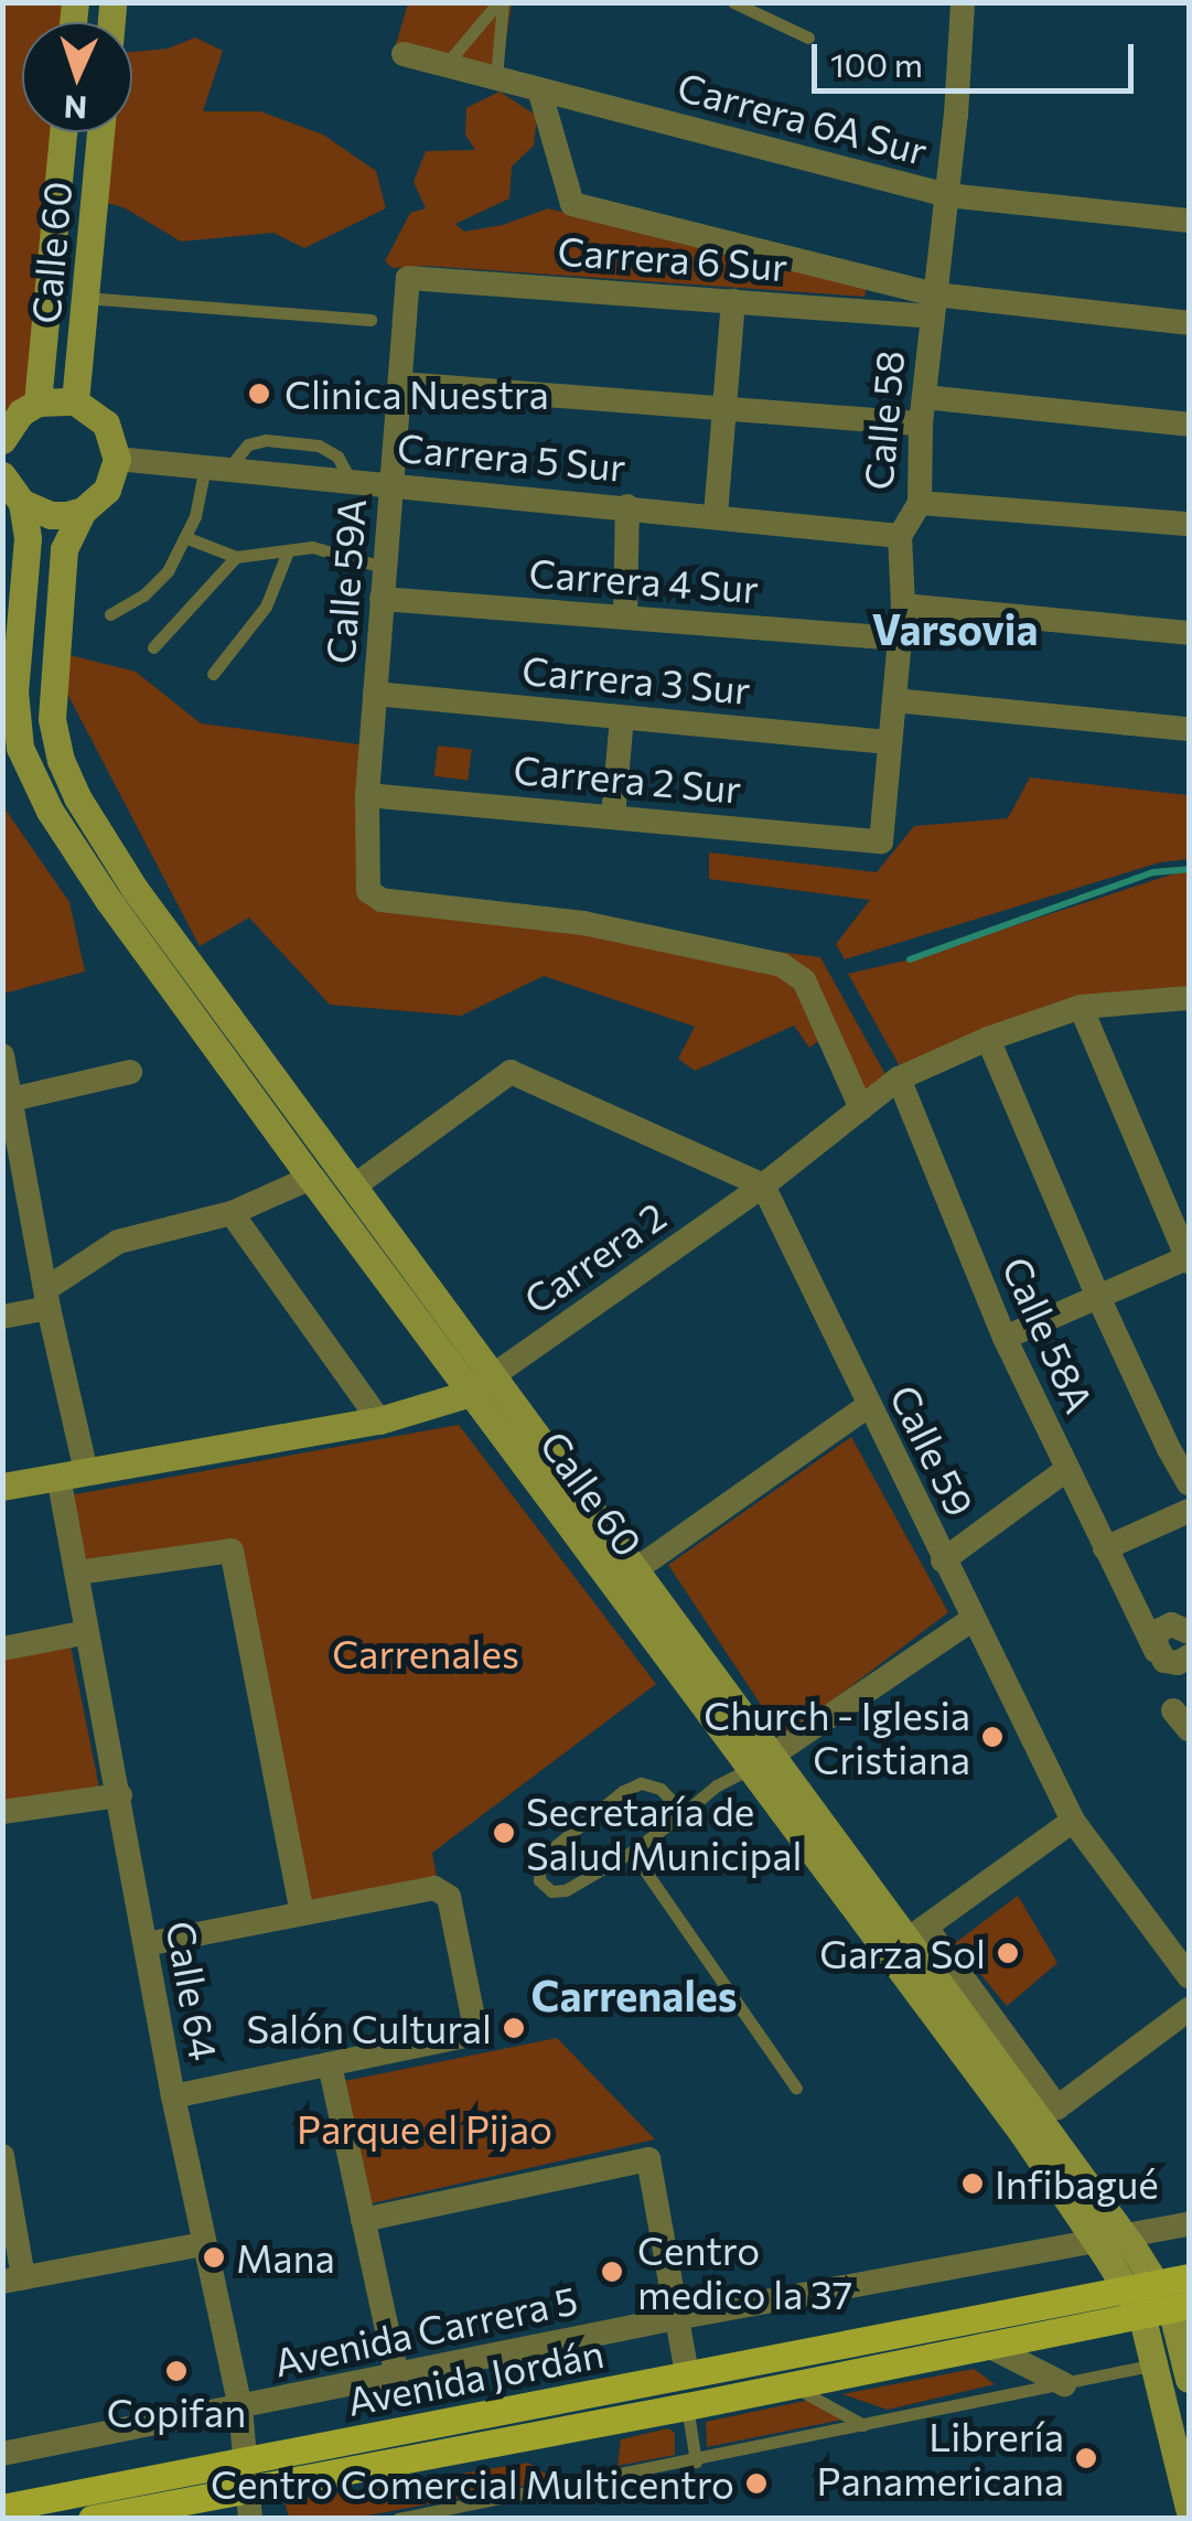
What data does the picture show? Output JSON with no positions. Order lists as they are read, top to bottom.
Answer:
{
  "streets": {
    "main road": ["Calle 60", "Carrera 2", "Avenida Jordán"],
    "street": [
      "Carrera 6A Sur",
      "Carrera 6 Sur",
      "Calle 58",
      "Carrera 5 Sur",
      "Carrera 4 Sur",
      "Calle 59A",
      "Carrera 3 Sur",
      "Carrera 2 Sur",
      "Calle 58A",
      "Calle 59",
      "Calle 64",
      "Avenida Carrera 5"
    ]
  },
  "crossings": [
    ["Carrera 6A Sur", "Calle 58"],
    ["Calle 60", "Carrera 5 Sur"],
    ["Calle 60", "Carrera 2"],
    ["Calle 60", "Avenida Jordán"],
    ["Carrera 6 Sur", "Calle 58"],
    ["Carrera 6 Sur", "Calle 59A"],
    ["Calle 58", "Carrera 5 Sur"],
    ["Calle 58", "Carrera 4 Sur"],
    ["Calle 58", "Carrera 3 Sur"],
    ["Calle 58", "Carrera 2 Sur"],
    ["Carrera 5 Sur", "Calle 59A"],
    ["Carrera 4 Sur", "Calle 59A"],
    ["Calle 59A", "Carrera 3 Sur"],
    ["Calle 59A", "Carrera 2 Sur"],
    ["Calle 59A", "Carrera 2"],
    ["Carrera 2", "Calle 58A"],
    ["Carrera 2", "Calle 59"],
    ["Carrera 2", "Calle 64"],
    ["Calle 64", "Avenida Carrera 5"],
    ["Calle 64", "Avenida Jordán"]
  ],
  "districts": ["Varsovia", "Carrenales"],
  "parks": ["Carrenales", "Parque el Pijao"],
  "places": [
    "Clinica Nuestra",
    "Church - Iglesia Cristiana",
    "Secretaría de Salud Municipal",
    "Garza Sol",
    "Salón Cultural",
    "Infibagué",
    "Mana",
    "Centro medico la 37",
    "Copifan",
    "Librería Panamericana",
    "Centro Comercial Multicentro"
  ],
  "scale_bar": "100 m",
  "north": "bottom"
}
